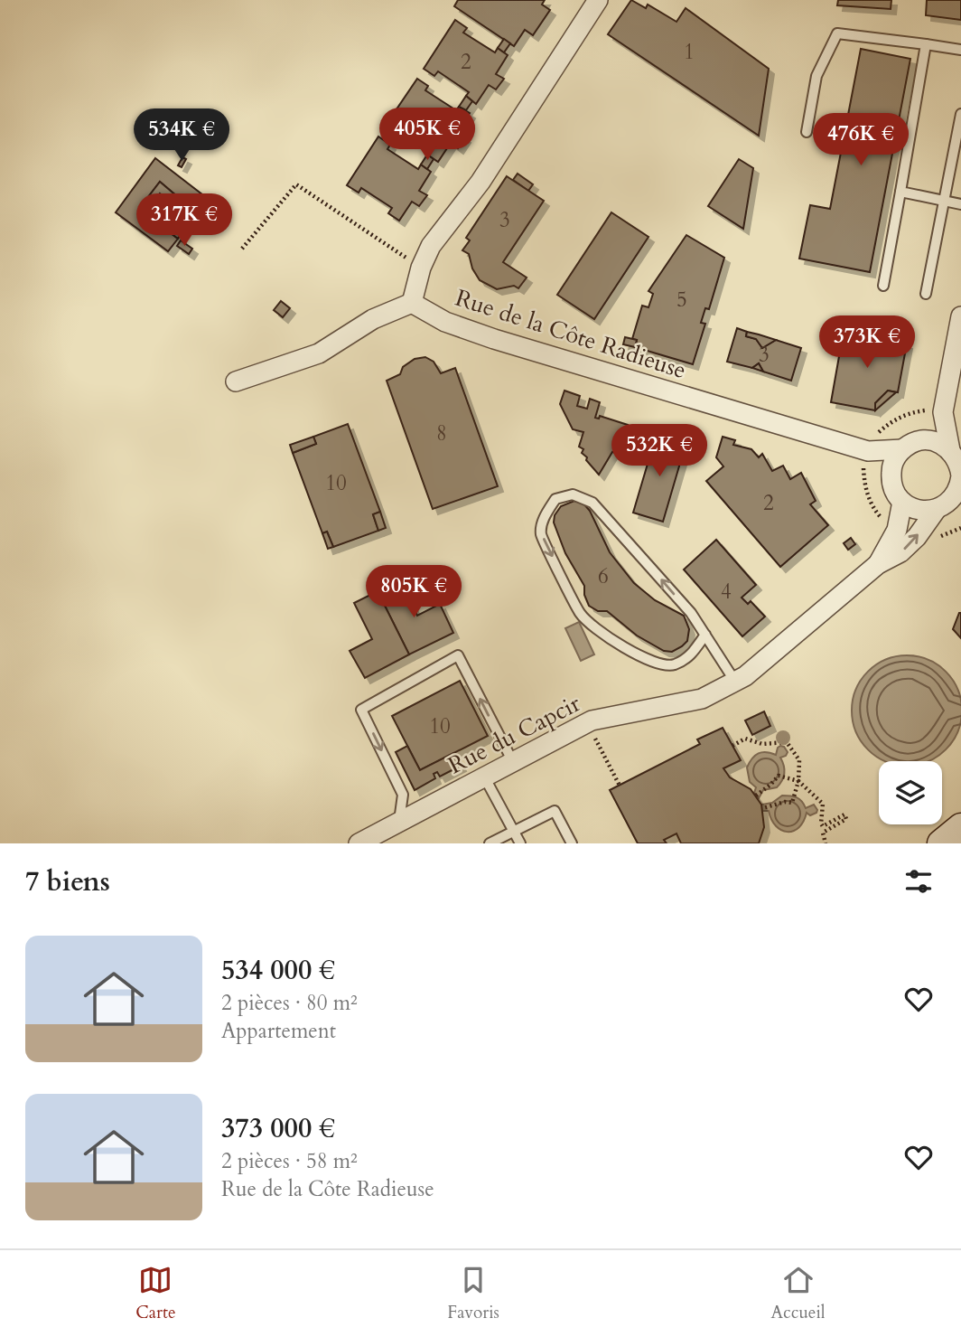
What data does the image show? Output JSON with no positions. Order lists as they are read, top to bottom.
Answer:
{
  "streets": {
    "street": ["Rue de la Côte Radieuse", "Rue du Capcir"]
  },
  "crossings": [
    ["Rue de la Côte Radieuse", "Rue du Capcir"]
  ],
  "house_numbers": [
    "1",
    "2",
    "3",
    "5",
    "3",
    "8",
    "10",
    "2",
    "6",
    "4",
    "10"
  ],
  "page": {
    "price": [
      "405K €",
      "534K €",
      "476K €",
      "317K €",
      "373K €",
      "532K €",
      "805K €"
    ],
    "heading": "7 biens",
    "list": [
      {
        "name": "534 000 €",
        "note": "2 pièces · 80 m² · Appartement"
      },
      {
        "name": "373 000 €",
        "note": "2 pièces · 58 m² · Rue de la Côte Radieuse"
      }
    ],
    "tabs": ["Carte", "Favoris", "Accueil"]
  }
}
